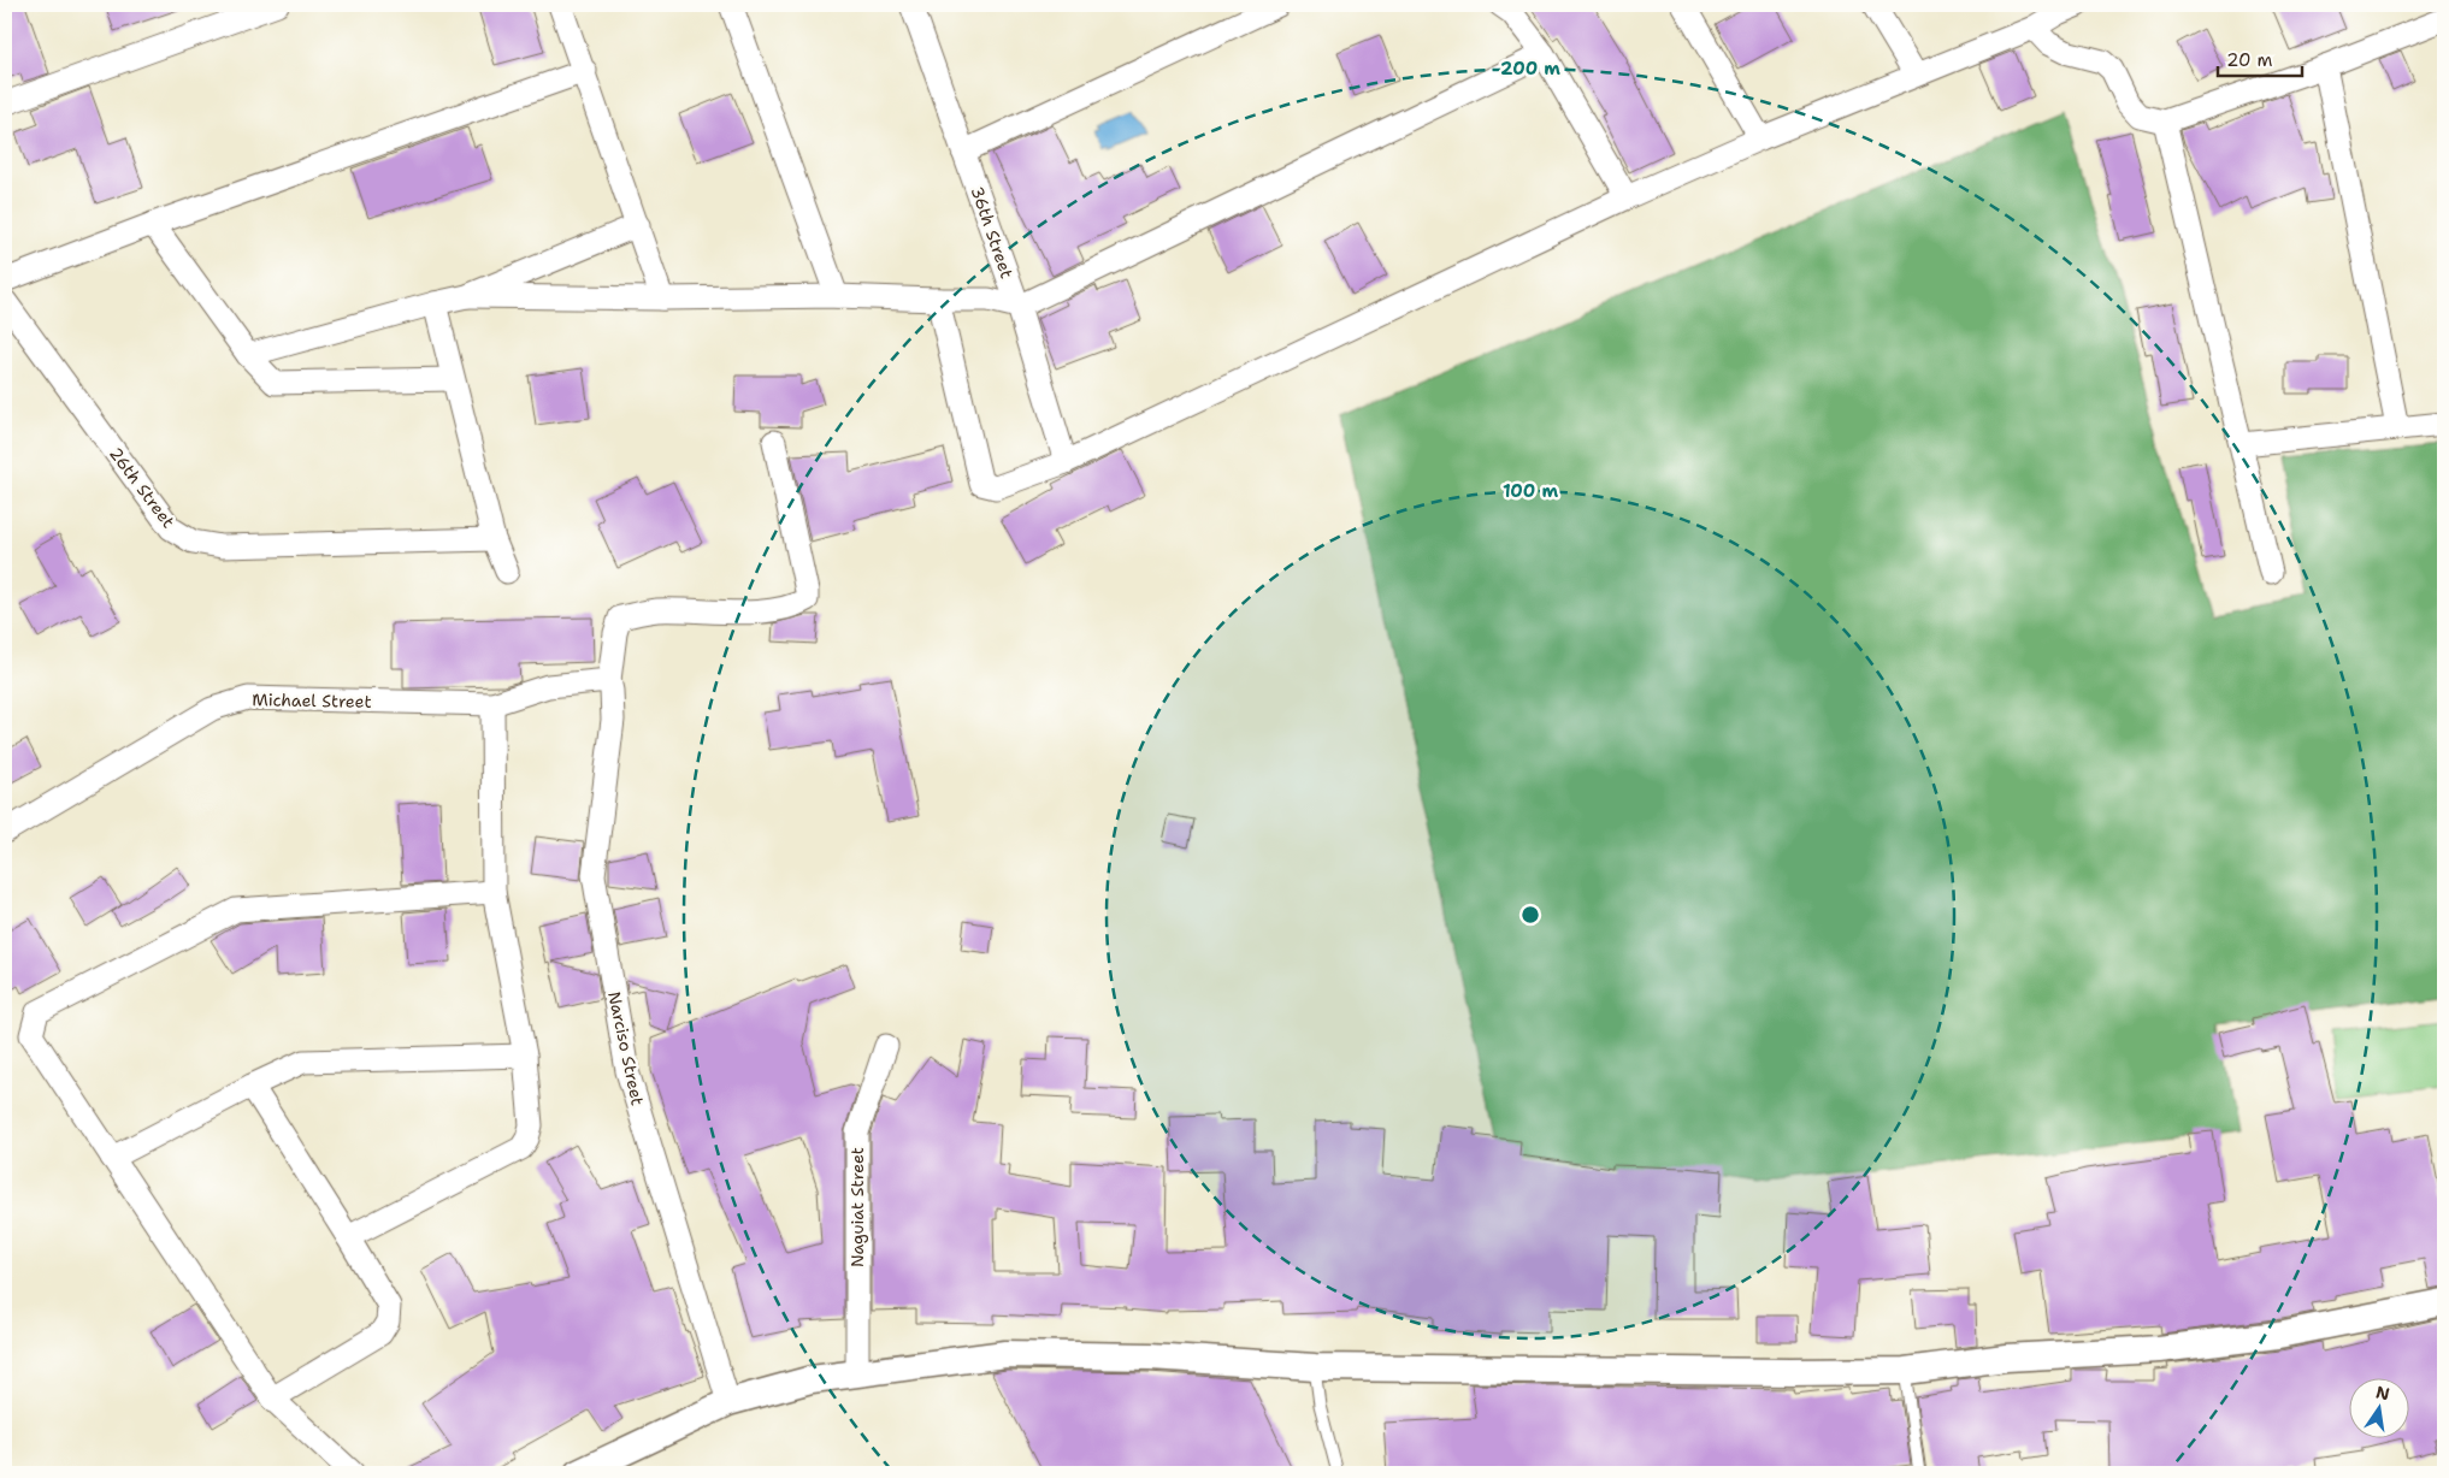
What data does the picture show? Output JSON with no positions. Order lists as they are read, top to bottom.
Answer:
{
  "streets": {
    "street": [
      "36th Street",
      "26th Street",
      "Michael Street",
      "Narciso Street",
      "Naguiat Street"
    ]
  },
  "crossings": [
    ["Michael Street", "Narciso Street"]
  ],
  "scale_bar": "20 m",
  "north": "top",
  "rings": ["200 m", "100 m"]
}
